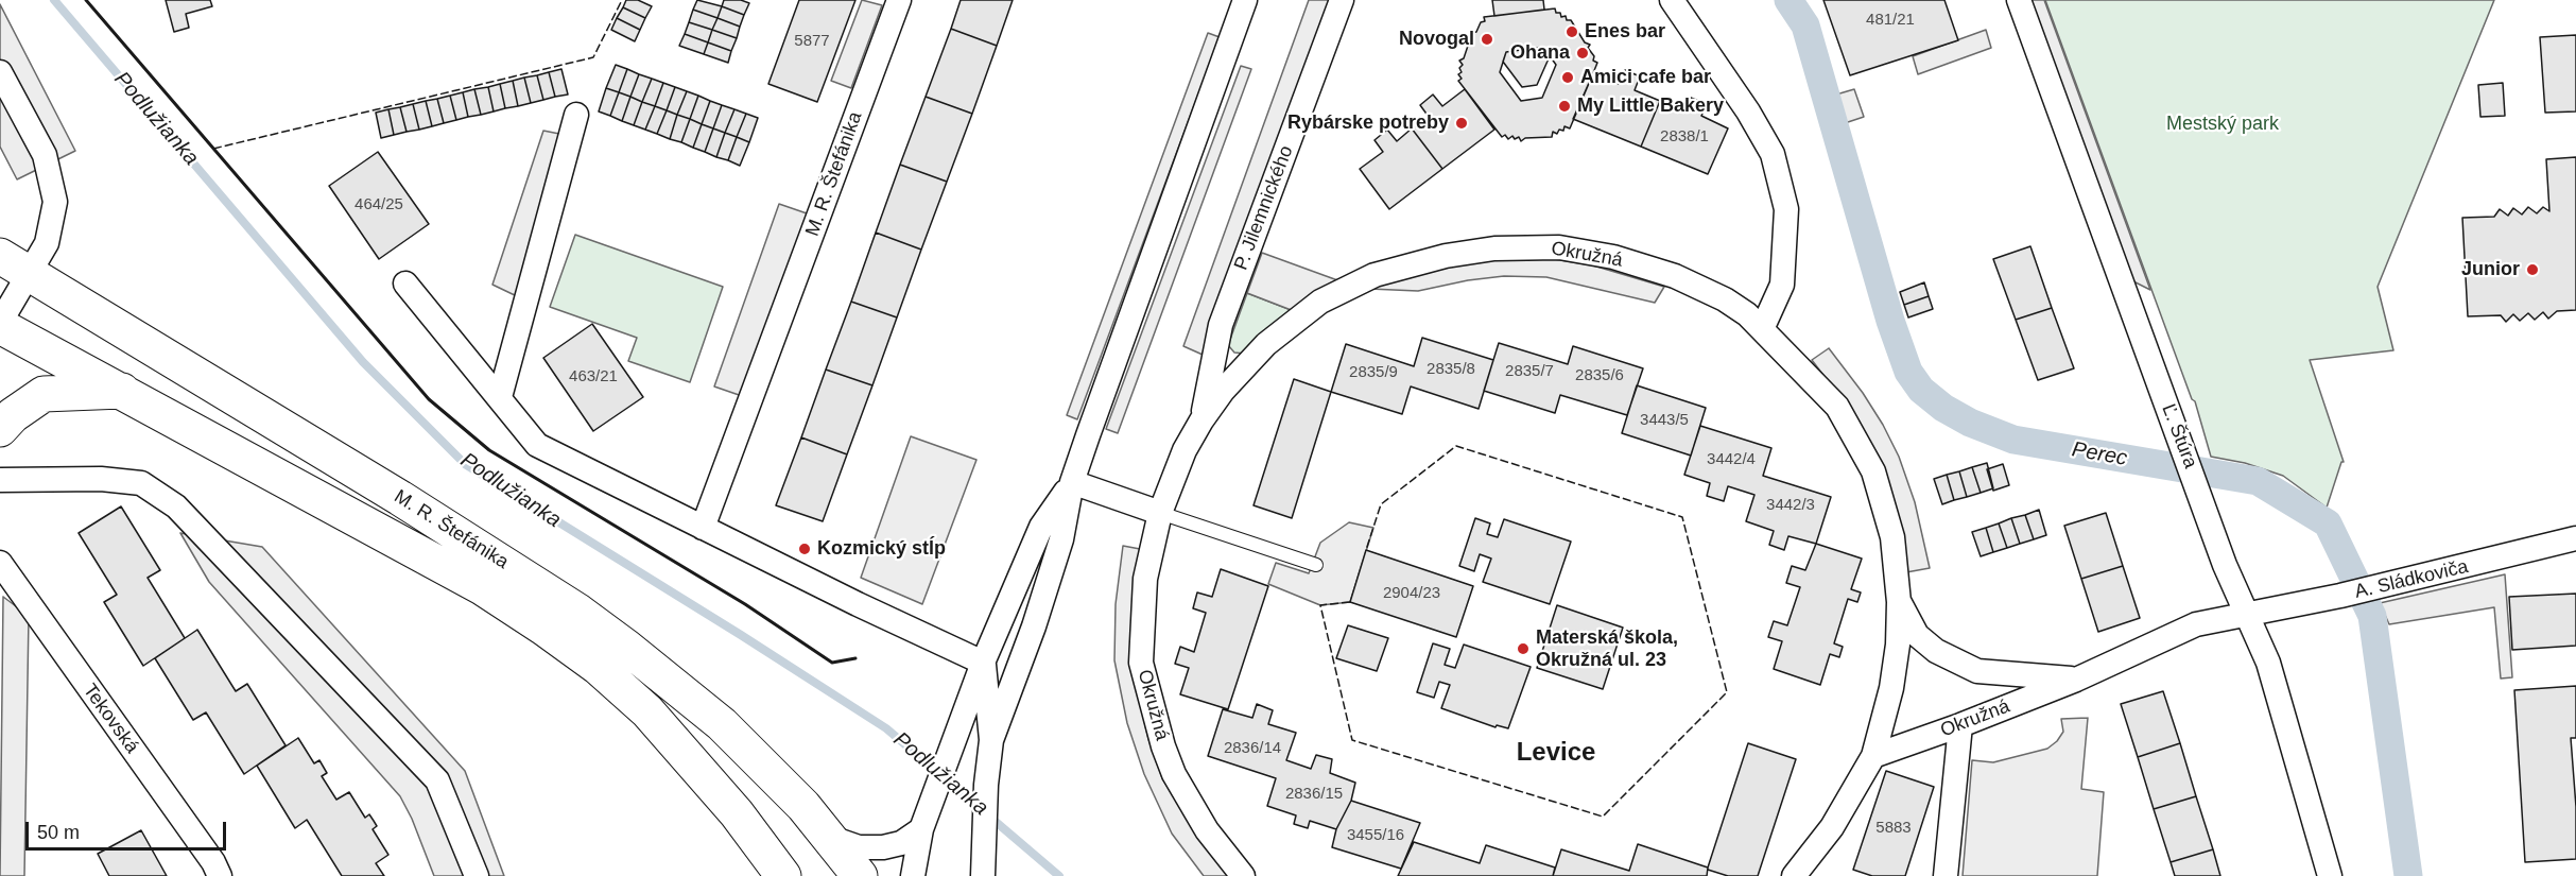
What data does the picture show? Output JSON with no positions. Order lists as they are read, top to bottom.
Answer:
{
  "streets": {
    "main road": ["M. R. Štefánika"],
    "street": [
      "P. Jilemnického",
      "Okružná",
      "Ľ. Štúra",
      "A. Sládkoviča",
      "Tekovská"
    ]
  },
  "crossings": [
    ["P. Jilemnického", "Okružná"],
    ["Okružná", "Ľ. Štúra"],
    ["Okružná", "A. Sládkoviča"],
    ["Ľ. Štúra", "A. Sládkoviča"]
  ],
  "districts": ["Levice"],
  "water": ["Podlužianka", "Perec"],
  "parks": ["Mestský park"],
  "places": [
    "Enes bar",
    "Novogal",
    "Ohana",
    "Amici cafe bar",
    "My Little Bakery",
    "Rybárske potreby",
    "Junior",
    "Kozmický stĺp",
    "Materská škola, Okružná ul. 23"
  ],
  "house_numbers": [
    "481/21",
    "5877",
    "2838/1",
    "464/25",
    "2835/8",
    "2835/7",
    "2835/9",
    "2835/6",
    "463/21",
    "3443/5",
    "3442/4",
    "3442/3",
    "2904/23",
    "2836/14",
    "2836/15",
    "5883",
    "3455/16"
  ],
  "scale_bar": "50 m"
}
